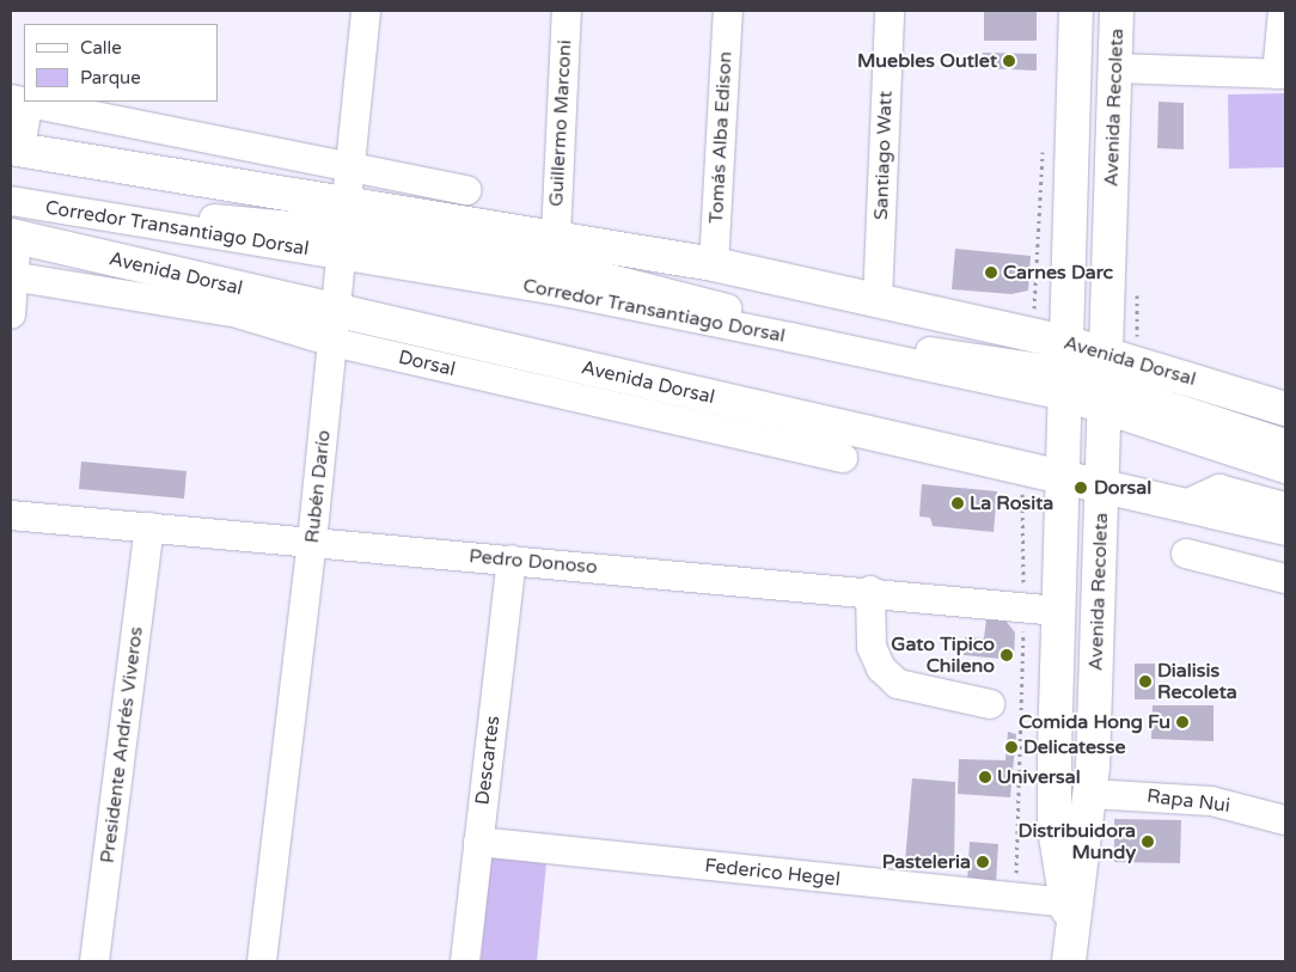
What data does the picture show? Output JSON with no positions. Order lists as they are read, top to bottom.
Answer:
{
  "streets": {
    "main road": ["Avenida Recoleta", "Avenida Dorsal"],
    "street": [
      "Guillermo Marconi",
      "Tomás Alba Edison",
      "Santiago Watt",
      "Corredor Transantiago Dorsal",
      "Dorsal",
      "Rubén Darío",
      "Pedro Donoso",
      "Presidente Andrés Viveros",
      "Descartes",
      "Rapa Nui",
      "Federico Hegel"
    ]
  },
  "crossings": [
    ["Avenida Recoleta", "Corredor Transantiago Dorsal"],
    ["Avenida Recoleta", "Avenida Dorsal"],
    ["Avenida Recoleta", "Pedro Donoso"],
    ["Avenida Recoleta", "Rapa Nui"],
    ["Avenida Recoleta", "Federico Hegel"],
    ["Guillermo Marconi", "Avenida Dorsal"],
    ["Tomás Alba Edison", "Avenida Dorsal"],
    ["Santiago Watt", "Avenida Dorsal"],
    ["Corredor Transantiago Dorsal", "Avenida Dorsal"],
    ["Corredor Transantiago Dorsal", "Rubén Darío"],
    ["Avenida Dorsal", "Dorsal"],
    ["Avenida Dorsal", "Rubén Darío"],
    ["Dorsal", "Rubén Darío"],
    ["Rubén Darío", "Pedro Donoso"],
    ["Pedro Donoso", "Presidente Andrés Viveros"],
    ["Pedro Donoso", "Descartes"],
    ["Descartes", "Federico Hegel"]
  ],
  "places": [
    "Muebles Outlet",
    "Carnes Darc",
    "Dorsal",
    "La Rosita",
    "Gato Tipico Chileno",
    "Dialisis Recoleta",
    "Comida Hong Fu",
    "Delicatesse",
    "Universal",
    "Distribuidora Mundy",
    "Pasteleria"
  ],
  "legend": ["Calle", "Parque"]
}
